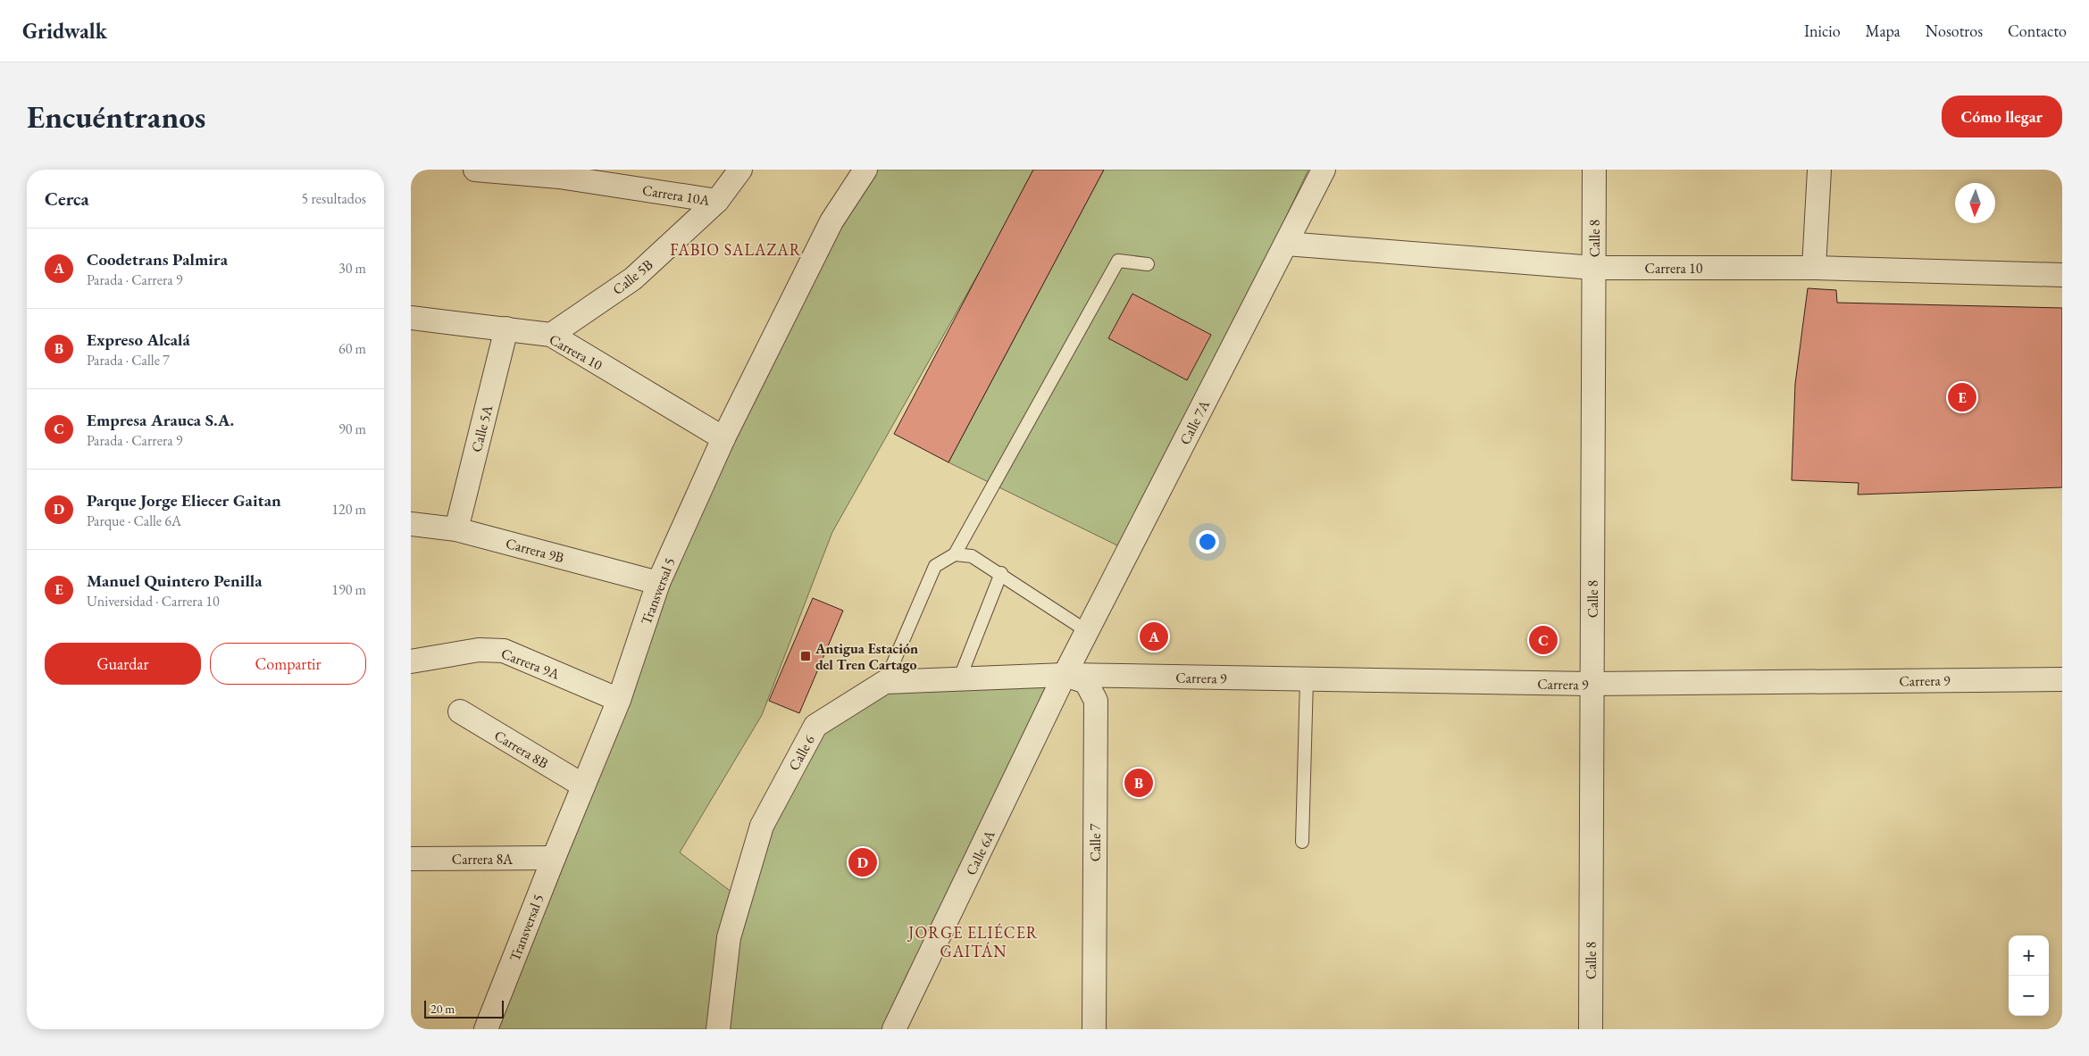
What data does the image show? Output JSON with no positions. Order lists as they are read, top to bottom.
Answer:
{
  "streets": {
    "street": [
      "Carrera 10A",
      "Calle 8",
      "Carrera 10",
      "Calle 5B",
      "Calle 7A",
      "Calle 5A",
      "Carrera 9B",
      "Transversal 5",
      "Carrera 9A",
      "Carrera 9",
      "Carrera 8B",
      "Calle 6",
      "Calle 7",
      "Calle 6A",
      "Carrera 8A"
    ]
  },
  "crossings": [
    ["Carrera 10A", "Calle 5B"],
    ["Calle 8", "Carrera 10"],
    ["Calle 8", "Carrera 9"],
    ["Carrera 10", "Calle 5B"],
    ["Carrera 10", "Calle 7A"],
    ["Carrera 10", "Calle 5A"],
    ["Carrera 10", "Transversal 5"],
    ["Calle 7A", "Carrera 9"],
    ["Calle 7A", "Calle 7"],
    ["Calle 7A", "Calle 6A"],
    ["Calle 5A", "Carrera 9B"],
    ["Carrera 9B", "Transversal 5"],
    ["Transversal 5", "Carrera 9A"],
    ["Transversal 5", "Carrera 8B"],
    ["Transversal 5", "Carrera 8A"],
    ["Carrera 9", "Calle 7"],
    ["Carrera 9", "Calle 6A"],
    ["Calle 7", "Calle 6A"]
  ],
  "districts": ["FABIO SALAZAR", "JORGE ELIÉCER GAITÁN"],
  "places": {
    "transit": ["Antigua Estación del Tren Cartago"]
  },
  "scale_bar": "20 m",
  "north": "bottom",
  "page": {
    "header": "Gridwalk",
    "nav": [
      "Inicio",
      "Mapa",
      "Nosotros",
      "Contacto"
    ],
    "buttons": [
      "Cómo llegar",
      ["Guardar", "Compartir"]
    ],
    "title": "Encuéntranos",
    "heading": ["Cerca", "5 resultados"],
    "list": [
      {
        "mark": "A",
        "name": "Coodetrans Palmira",
        "note": "Parada · Carrera 9",
        "value": "30 m"
      },
      {
        "mark": "B",
        "name": "Expreso Alcalá",
        "note": "Parada · Calle 7",
        "value": "60 m"
      },
      {
        "mark": "C",
        "name": "Empresa Arauca S.A.",
        "note": "Parada · Carrera 9",
        "value": "90 m"
      },
      {
        "mark": "D",
        "name": "Parque Jorge Eliecer Gaitan",
        "note": "Parque · Calle 6A",
        "value": "120 m"
      },
      {
        "mark": "E",
        "name": "Manuel Quintero Penilla",
        "note": "Universidad · Carrera 10",
        "value": "190 m"
      }
    ],
    "pins": [
      "E",
      "A",
      "C",
      "B",
      "D"
    ],
    "map_buttons": ["+", "−"],
    "scale": "20 m"
  }
}
